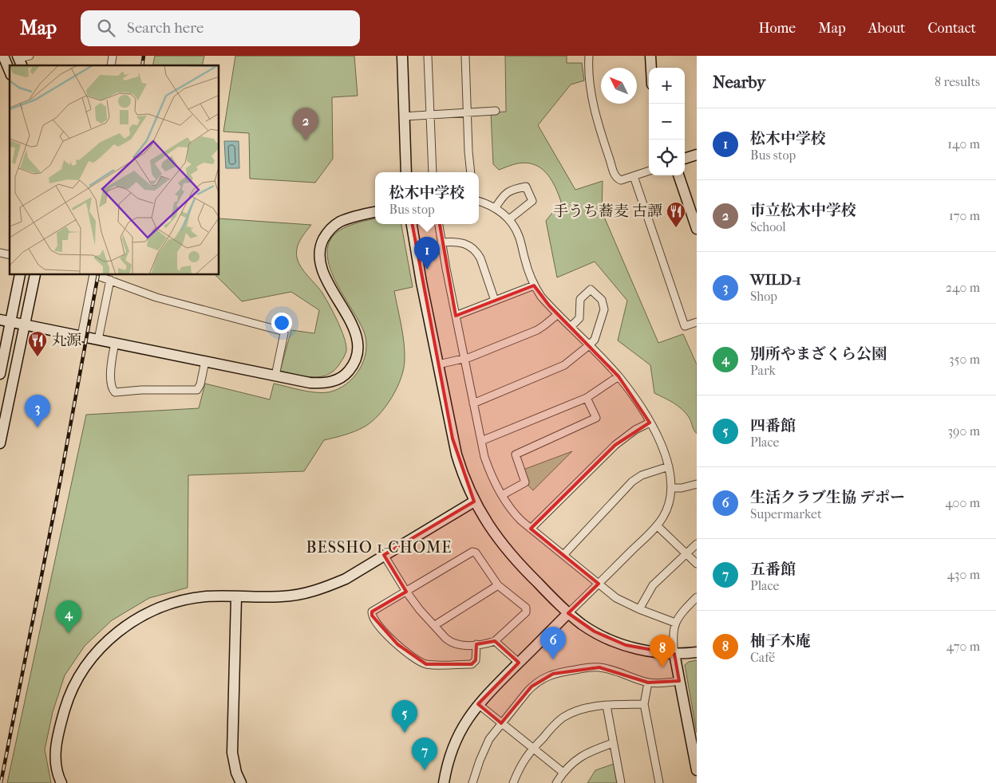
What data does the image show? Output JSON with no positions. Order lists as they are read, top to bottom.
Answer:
{
  "districts": ["BESSHO 1-CHOME"],
  "places": {
    "restaurant": ["手うち蕎麦 古譚", "丸源"]
  },
  "north": "top left",
  "page": {
    "header": "Map",
    "search": "Search here",
    "nav": [
      "Home",
      "Map",
      "About",
      "Contact"
    ],
    "heading": ["Nearby", "8 results"],
    "map_buttons": ["+", "−"],
    "pins": [
      "2",
      "1",
      "3",
      "4",
      "6",
      "8",
      "5",
      "7"
    ],
    "list": [
      {
        "mark": "1",
        "name": "松木中学校",
        "note": "Bus stop",
        "value": "140 m"
      },
      {
        "mark": "2",
        "name": "市立松木中学校",
        "note": "School",
        "value": "170 m"
      },
      {
        "mark": "3",
        "name": "WILD-1",
        "note": "Shop",
        "value": "240 m"
      },
      {
        "mark": "4",
        "name": "別所やまざくら公園",
        "note": "Park",
        "value": "350 m"
      },
      {
        "mark": "5",
        "name": "四番館",
        "note": "Place",
        "value": "390 m"
      },
      {
        "mark": "6",
        "name": "生活クラブ生協 デポー",
        "note": "Supermarket",
        "value": "400 m"
      },
      {
        "mark": "7",
        "name": "五番館",
        "note": "Place",
        "value": "430 m"
      },
      {
        "mark": "8",
        "name": "柚子木庵",
        "note": "Café",
        "value": "470 m"
      }
    ],
    "popup": ["松木中学校", "Bus stop"]
  }
}
